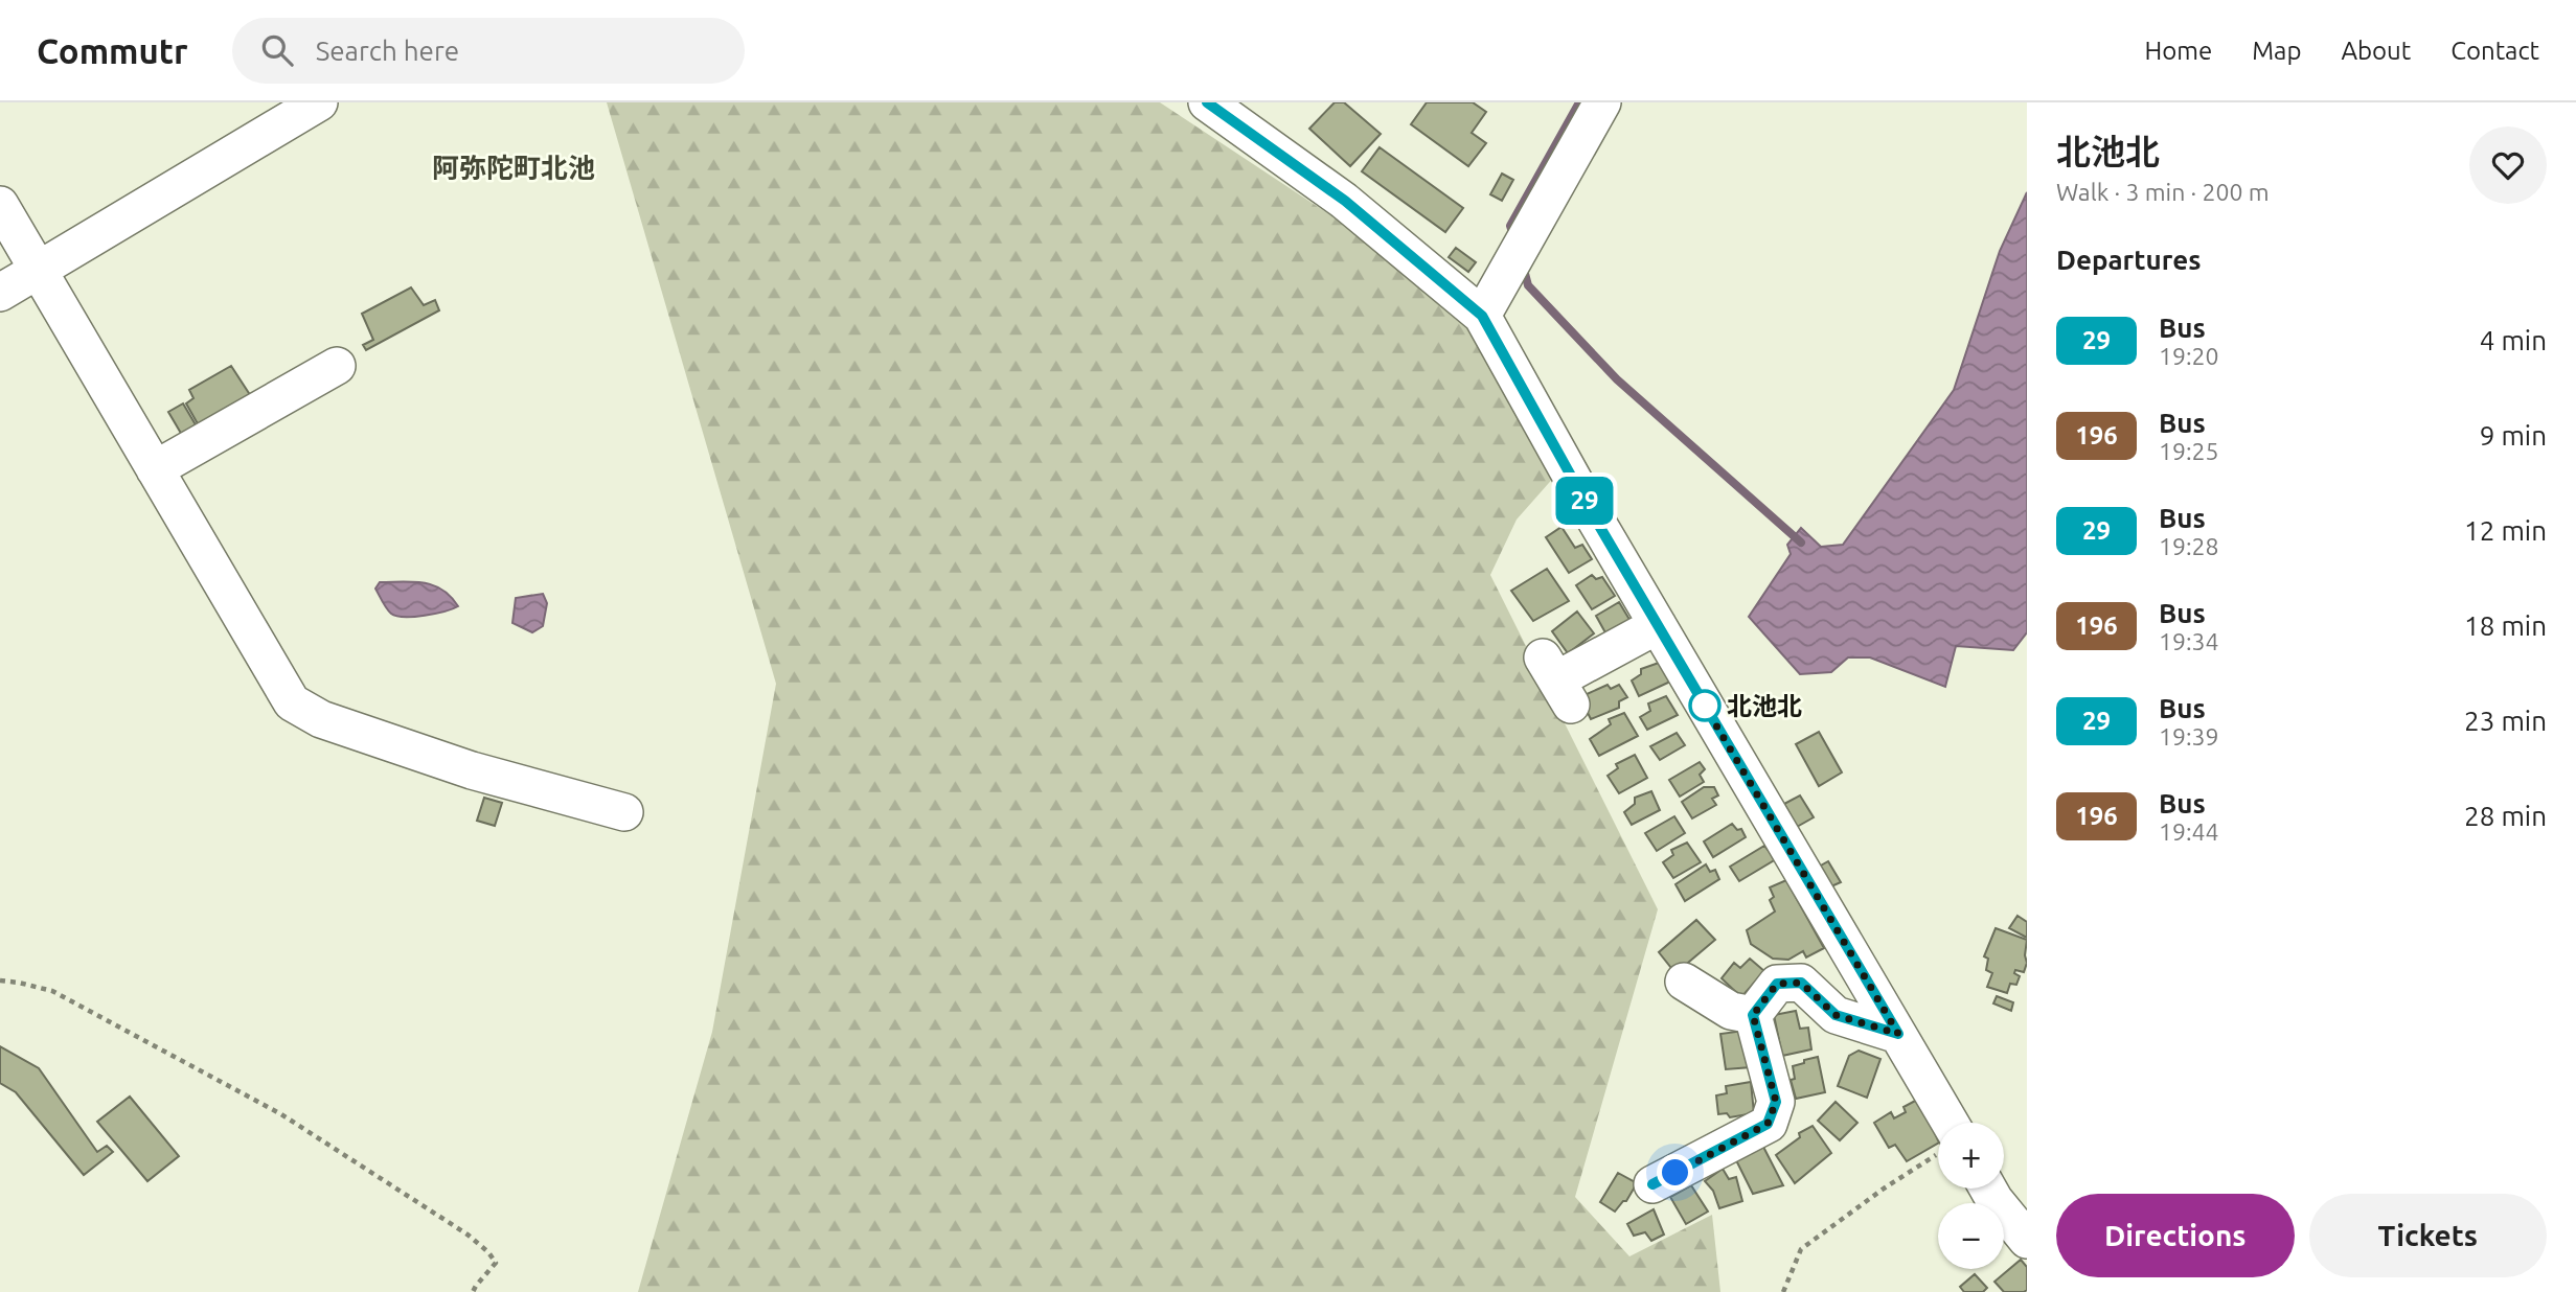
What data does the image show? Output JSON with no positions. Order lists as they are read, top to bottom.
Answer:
{
  "districts": ["阿弥陀町北池"],
  "places": ["北池北"],
  "lines": ["bus line 29"],
  "page": {
    "header": "Commutr",
    "search": "Search here",
    "nav": [
      "Home",
      "Map",
      "About",
      "Contact"
    ],
    "on_map": "29",
    "heading": [
      ["北池北", "Walk · 3 min · 200 m"],
      "Departures"
    ],
    "list": [
      {
        "mark": "29",
        "name": "Bus",
        "note": "19:20",
        "value": "4 min"
      },
      {
        "mark": "196",
        "name": "Bus",
        "note": "19:25",
        "value": "9 min"
      },
      {
        "mark": "29",
        "name": "Bus",
        "note": "19:28",
        "value": "12 min"
      },
      {
        "mark": "196",
        "name": "Bus",
        "note": "19:34",
        "value": "18 min"
      },
      {
        "mark": "29",
        "name": "Bus",
        "note": "19:39",
        "value": "23 min"
      },
      {
        "mark": "196",
        "name": "Bus",
        "note": "19:44",
        "value": "28 min"
      }
    ],
    "map_buttons": ["+", "−"],
    "buttons": ["Directions", "Tickets"]
  }
}
